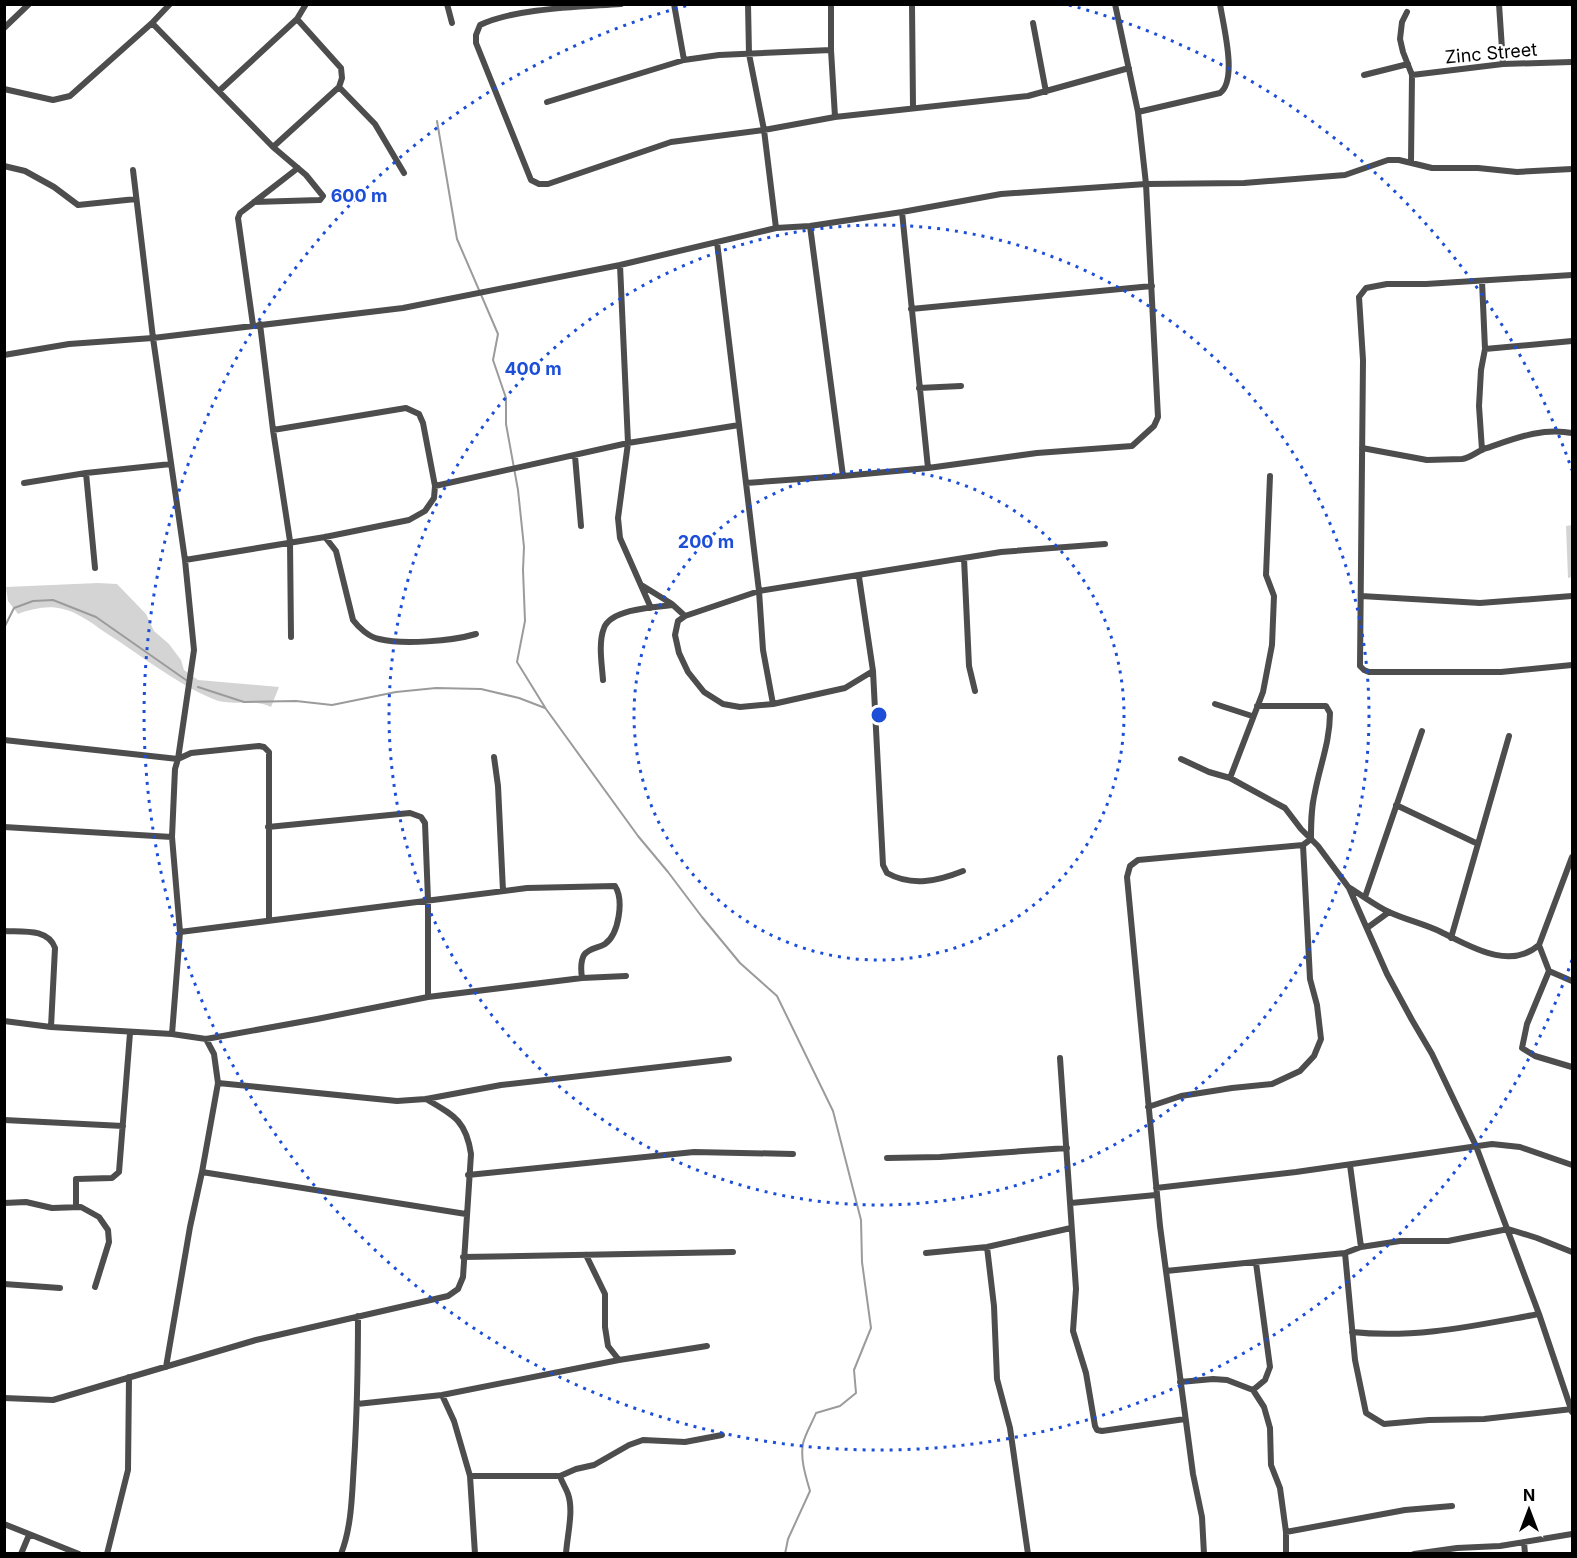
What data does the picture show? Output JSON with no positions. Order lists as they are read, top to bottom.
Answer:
{
  "streets": {
    "street": ["Zinc Street"]
  },
  "north": "top",
  "rings": ["600 m", "400 m", "200 m"]
}
